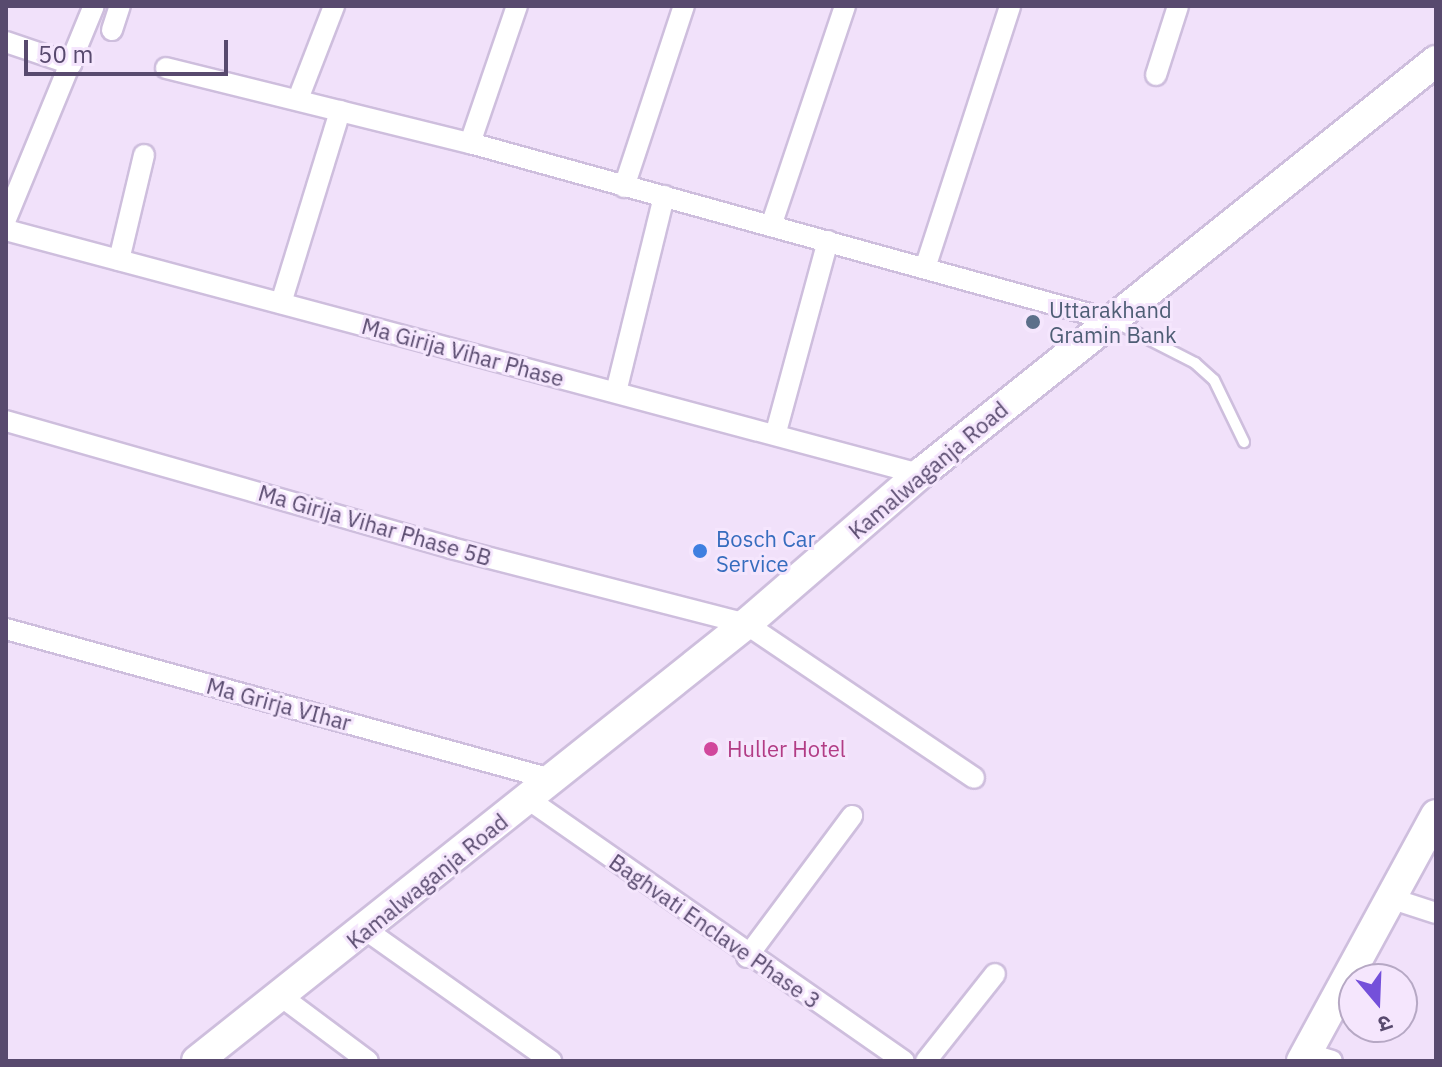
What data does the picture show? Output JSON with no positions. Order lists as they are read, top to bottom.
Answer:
{
  "streets": {
    "main road": ["Kamalwaganja Road"],
    "street": [
      "Ma Girija Vihar Phase",
      "Ma Girija Vihar Phase 5B",
      "Ma Grirja VIhar",
      "Baghvati Enclave Phase 3"
    ]
  },
  "crossings": [
    ["Ma Girija Vihar Phase", "Kamalwaganja Road"],
    ["Kamalwaganja Road", "Ma Girija Vihar Phase 5B"],
    ["Kamalwaganja Road", "Ma Grirja VIhar"],
    ["Kamalwaganja Road", "Baghvati Enclave Phase 3"]
  ],
  "places": ["Uttarakhand Gramin Bank", "Bosch Car Service", "Huller Hotel"],
  "scale_bar": "50 m",
  "north": "bottom"
}
